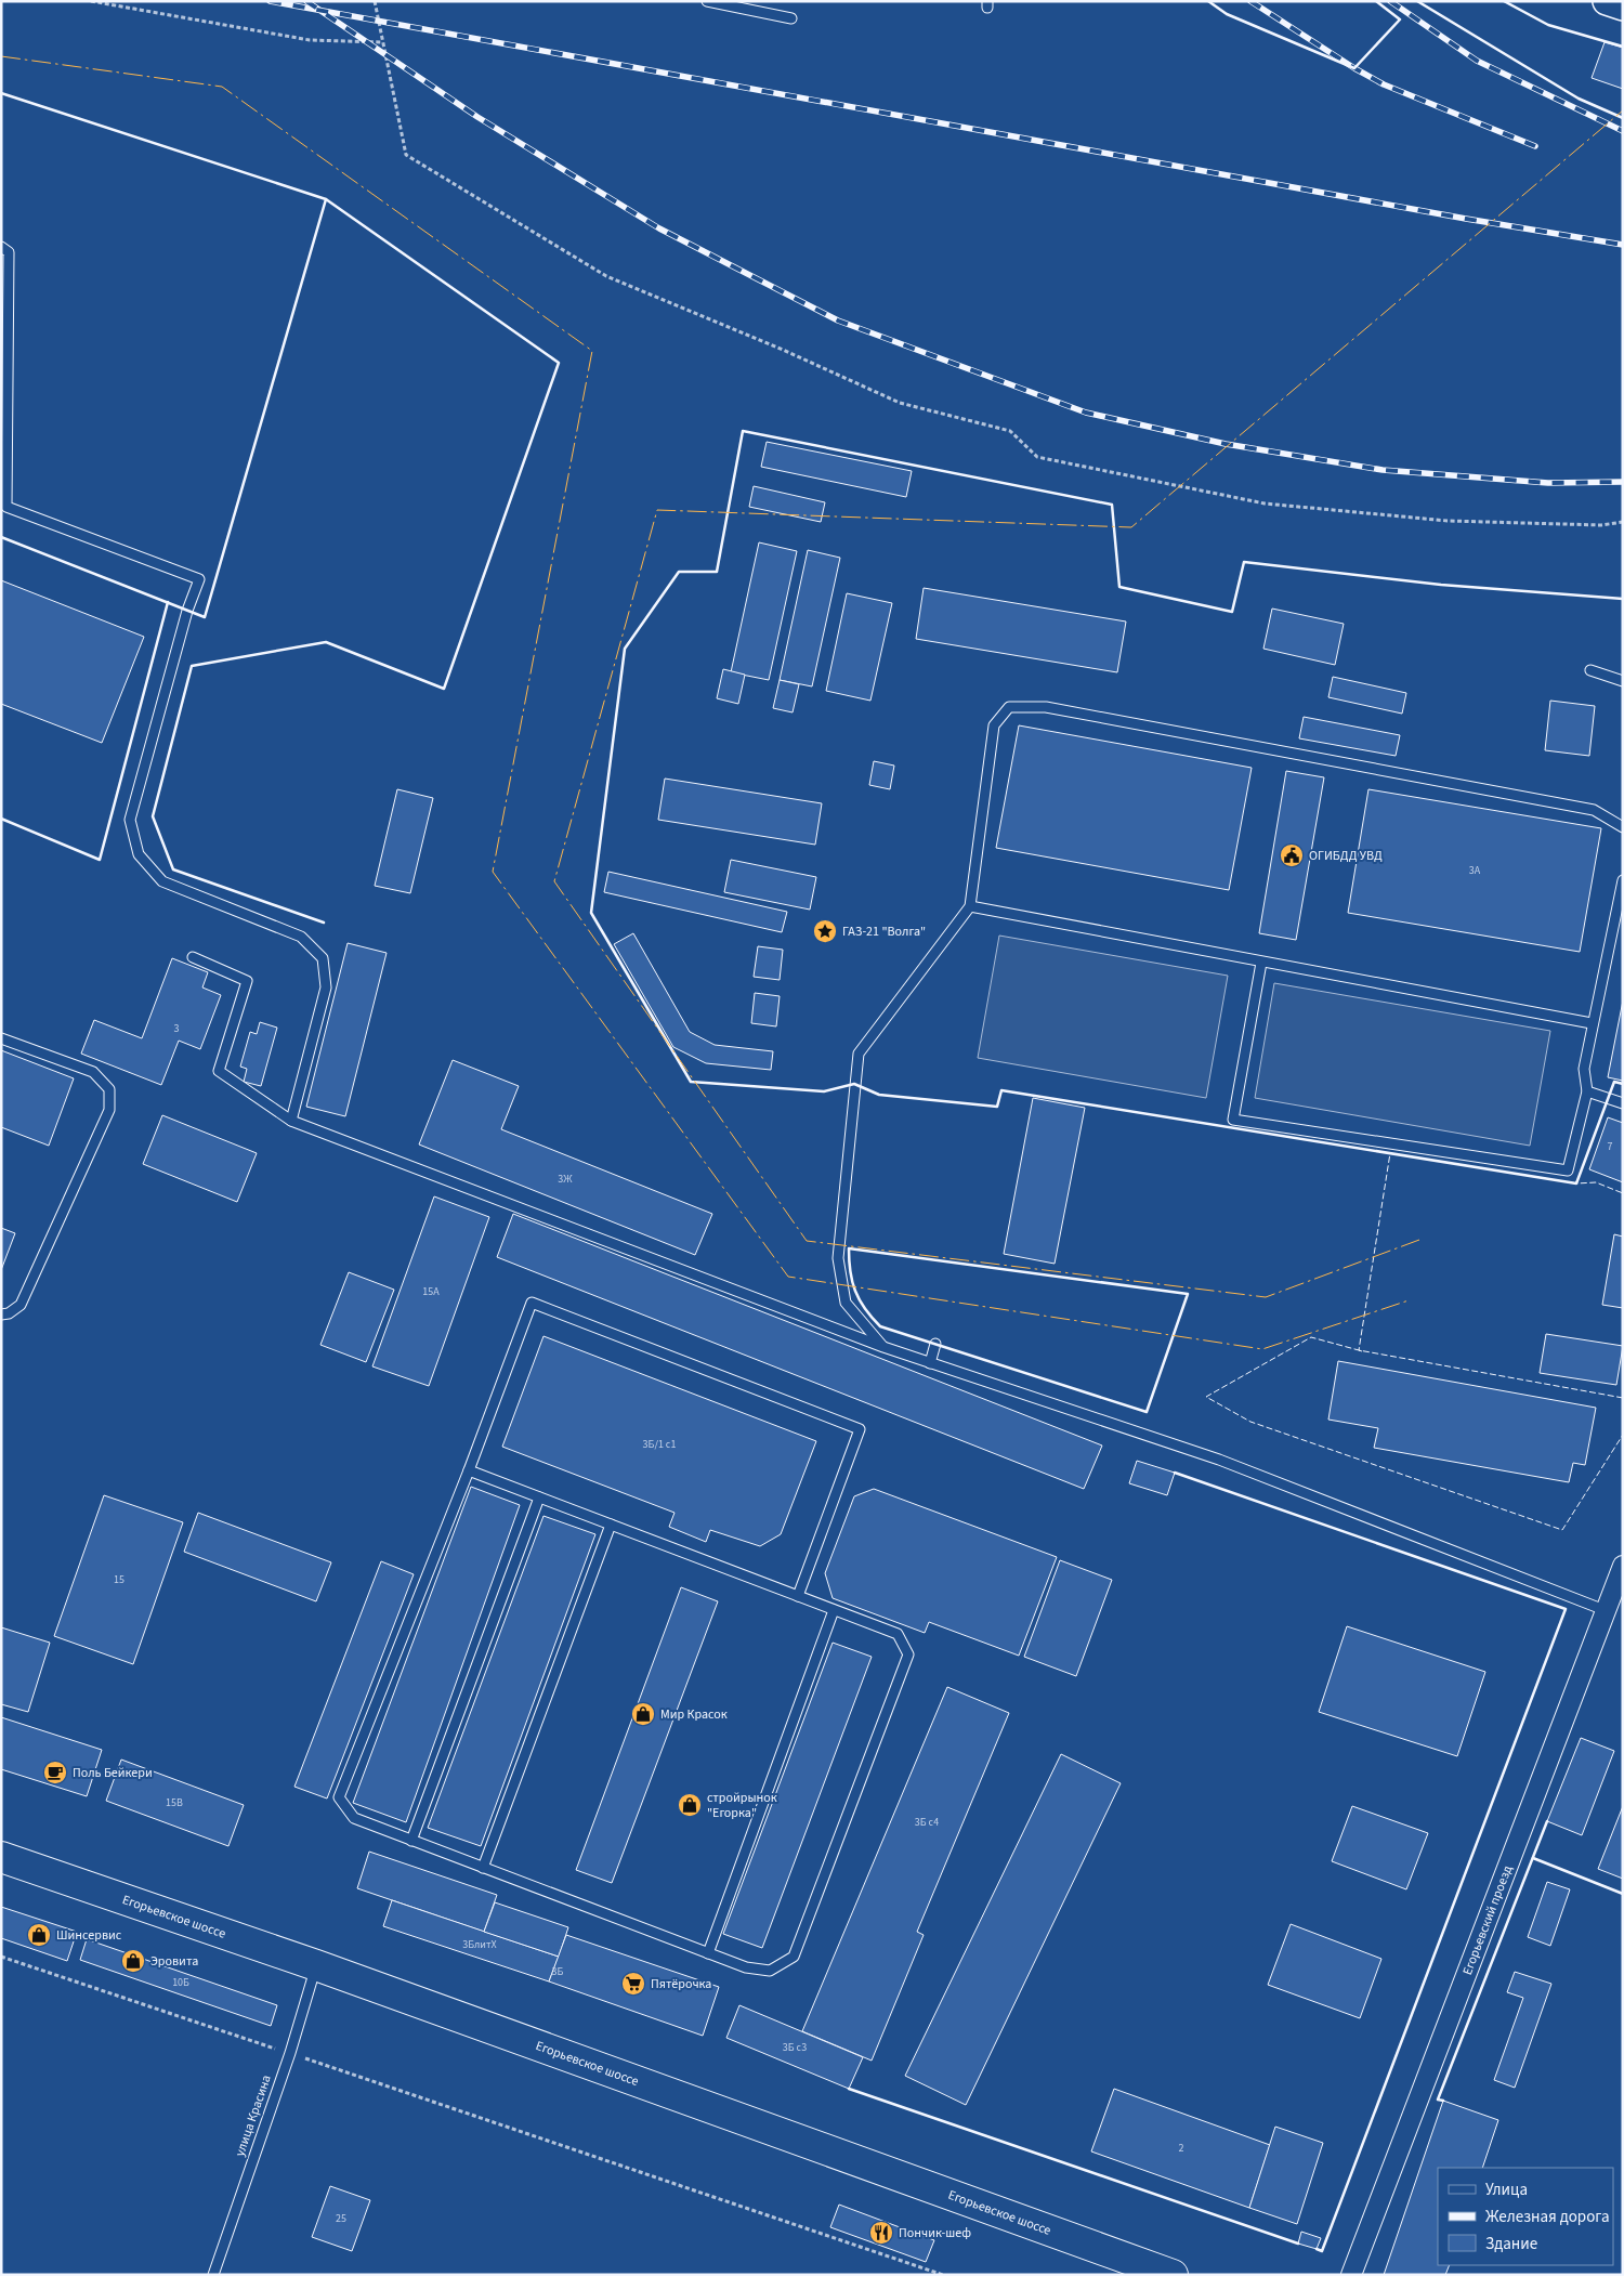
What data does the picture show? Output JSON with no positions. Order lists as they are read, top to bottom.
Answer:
{
  "streets": {
    "main road": ["Егорьевское шоссе"],
    "street": ["Егорьевский проезд"],
    "lane": ["улица Красина"]
  },
  "crossings": [
    ["Егорьевское шоссе", "улица Красина"]
  ],
  "places": {
    "public building": ["ОГИБДД УВД"],
    "place": ["ГАЗ-21 \"Волга\""],
    "shop": [
      "Мир Красок",
      "стройрынок \"Егорка\"",
      "Шинсервис",
      "Эровита"
    ],
    "cafe": ["Поль Бейкери"],
    "supermarket": ["Пятёрочка"],
    "restaurant": ["Пончик-шеф"]
  },
  "house_numbers": [
    "3А",
    "3",
    "7",
    "3Ж",
    "15А",
    "3Б/1 с1",
    "15",
    "15В",
    "3Б с4",
    "3БлитХ",
    "3Б",
    "10Б",
    "3Б с3",
    "2",
    "25"
  ],
  "legend": ["Улица", "Железная дорога", "Здание"]
}
